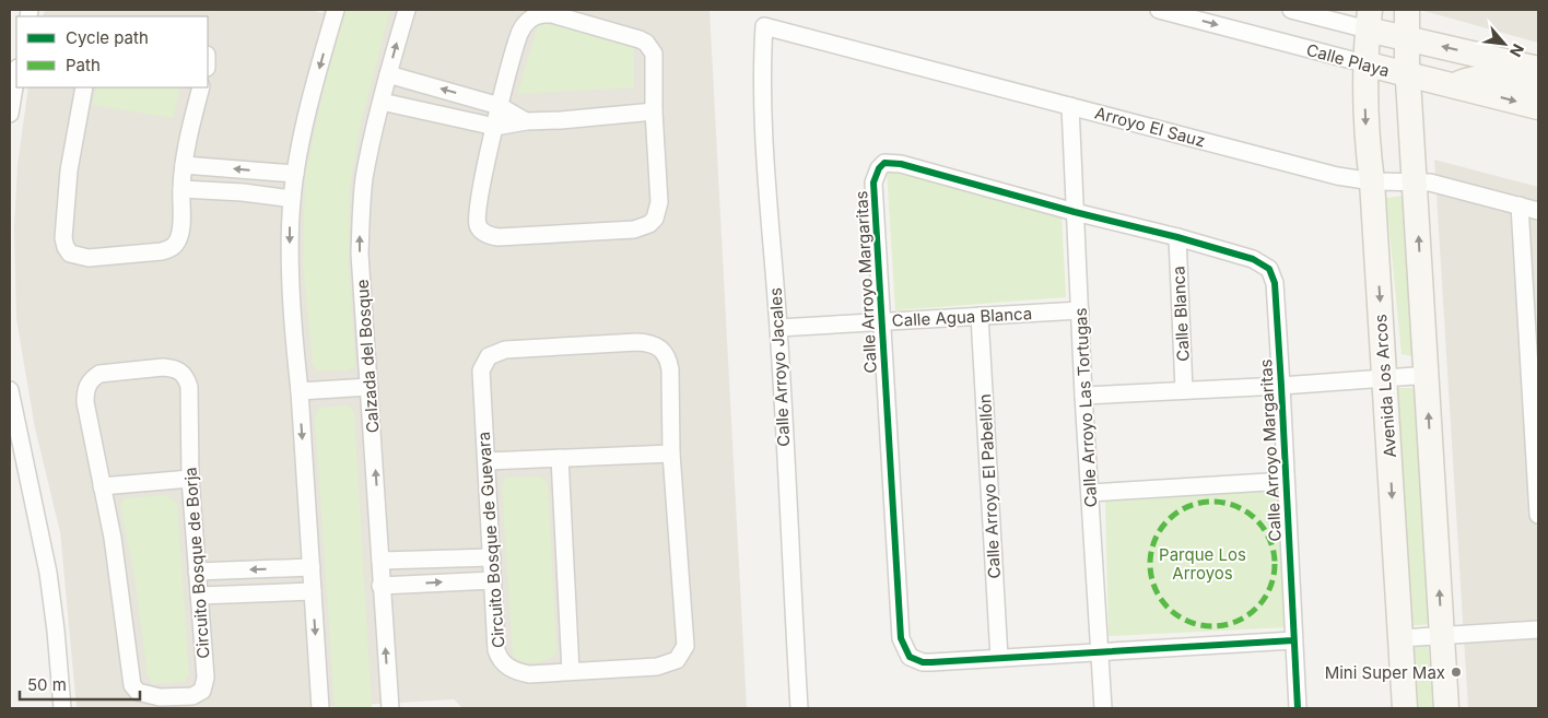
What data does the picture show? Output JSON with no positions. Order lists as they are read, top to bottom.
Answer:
{
  "streets": {
    "street": [
      "Calle Playa",
      "Arroyo El Sauz",
      "Calle Arroyo Margaritas",
      "Calle Blanca",
      "Calle Agua Blanca",
      "Calzada del Bosque",
      "Calle Arroyo Jacales",
      "Avenida Los Arcos",
      "Calle Arroyo Las Tortugas",
      "Calle Arroyo El Pabellón",
      "Circuito Bosque de Guevara",
      "Circuito Bosque de Borja"
    ]
  },
  "crossings": [
    ["Calle Playa", "Avenida Los Arcos"],
    ["Arroyo El Sauz", "Calle Arroyo Jacales"],
    ["Arroyo El Sauz", "Avenida Los Arcos"],
    ["Arroyo El Sauz", "Calle Arroyo Las Tortugas"],
    ["Calle Arroyo Margaritas", "Calle Blanca"],
    ["Calle Arroyo Margaritas", "Calle Agua Blanca"],
    ["Calle Arroyo Margaritas", "Calle Arroyo Las Tortugas"],
    ["Calle Arroyo Margaritas", "Calle Arroyo El Pabellón"],
    ["Calle Agua Blanca", "Calle Arroyo Jacales"],
    ["Calle Agua Blanca", "Calle Arroyo Las Tortugas"],
    ["Calle Agua Blanca", "Calle Arroyo El Pabellón"]
  ],
  "parks": ["Parque Los Arroyos"],
  "places": ["Mini Super Max"],
  "legend": ["Cycle path", "Path"],
  "scale_bar": "50 m",
  "north": "bottom right"
}
